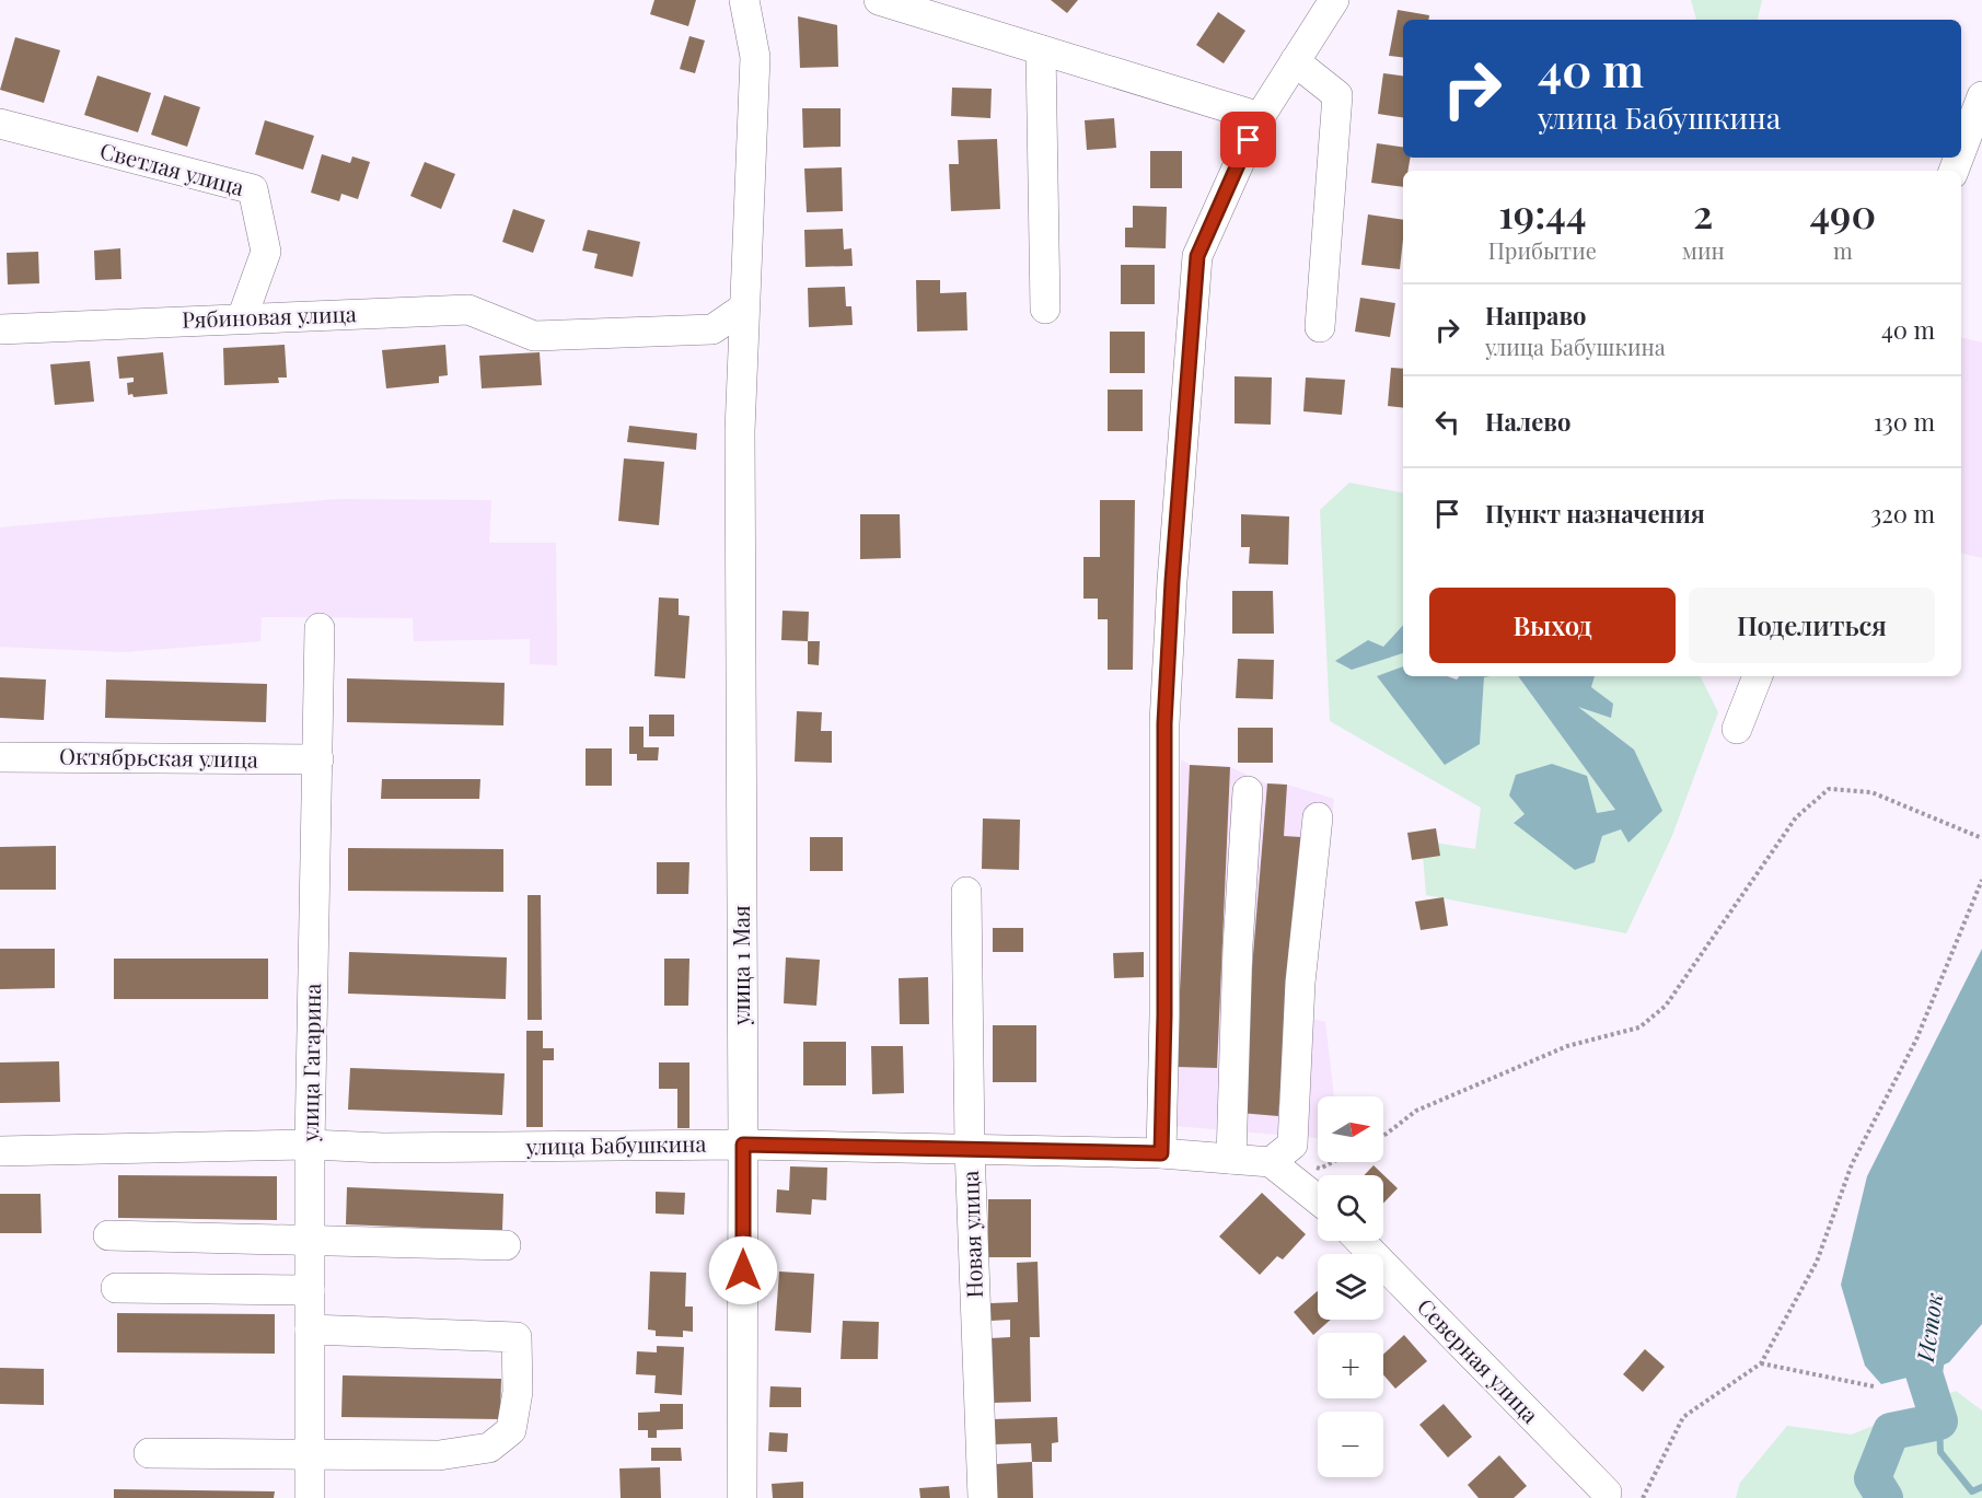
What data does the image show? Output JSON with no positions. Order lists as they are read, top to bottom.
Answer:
{
  "streets": {
    "street": [
      "Светлая улица",
      "Рябиновая улица",
      "Октябрьская улица",
      "улица 1 Мая",
      "улица Гагарина",
      "улица Бабушкина",
      "Новая улица",
      "Северная улица"
    ]
  },
  "crossings": [
    ["Светлая улица", "Рябиновая улица"],
    ["Рябиновая улица", "улица 1 Мая"],
    ["Октябрьская улица", "улица Гагарина"],
    ["улица 1 Мая", "улица Бабушкина"],
    ["улица Гагарина", "улица Бабушкина"],
    ["улица Бабушкина", "Новая улица"]
  ],
  "water": ["Исток"],
  "north": "right",
  "page": {
    "turn": ["40 m", "улица Бабушкина"],
    "eta": [
      "19:44",
      "Прибытие",
      "2",
      "мин",
      "490",
      "m"
    ],
    "list": [
      {
        "name": "Направо",
        "note": "улица Бабушкина",
        "value": "40 m"
      },
      {
        "name": "Налево",
        "value": "130 m"
      },
      {
        "name": "Пункт назначения",
        "value": "320 m"
      }
    ],
    "buttons": ["Выход", "Поделиться"],
    "map_buttons": ["+", "−"]
  }
}
